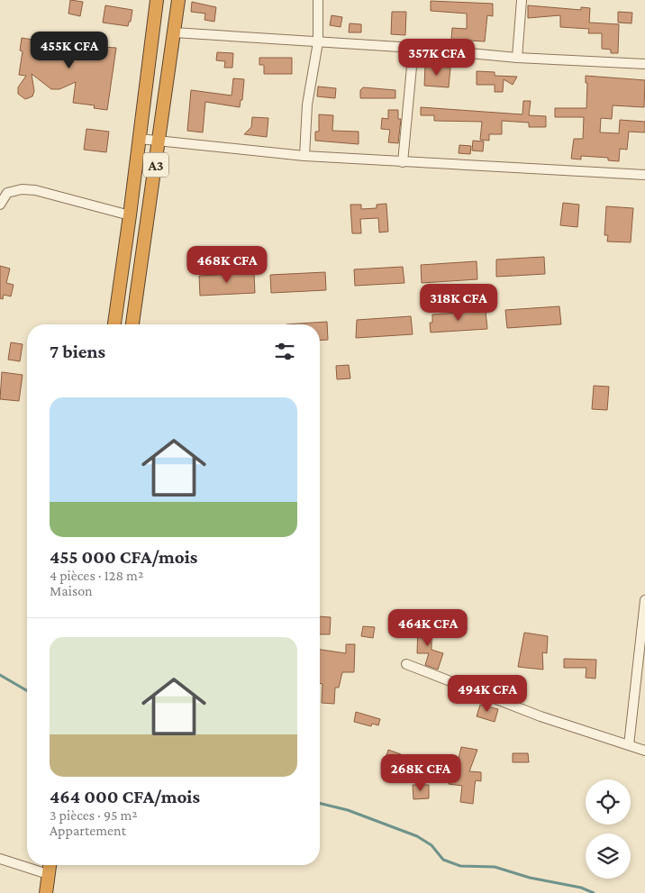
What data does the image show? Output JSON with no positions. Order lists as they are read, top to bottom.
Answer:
{
  "streets": {
    "highway": ["A3"]
  },
  "page": {
    "price": [
      "455K CFA",
      "357K CFA",
      "468K CFA",
      "318K CFA",
      "464K CFA",
      "494K CFA",
      "268K CFA"
    ],
    "heading": "7 biens",
    "list": [
      {
        "name": "455 000 CFA/mois",
        "note": "4 pièces · 128 m² · Maison"
      },
      {
        "name": "464 000 CFA/mois",
        "note": "3 pièces · 95 m² · Appartement"
      }
    ]
  }
}
